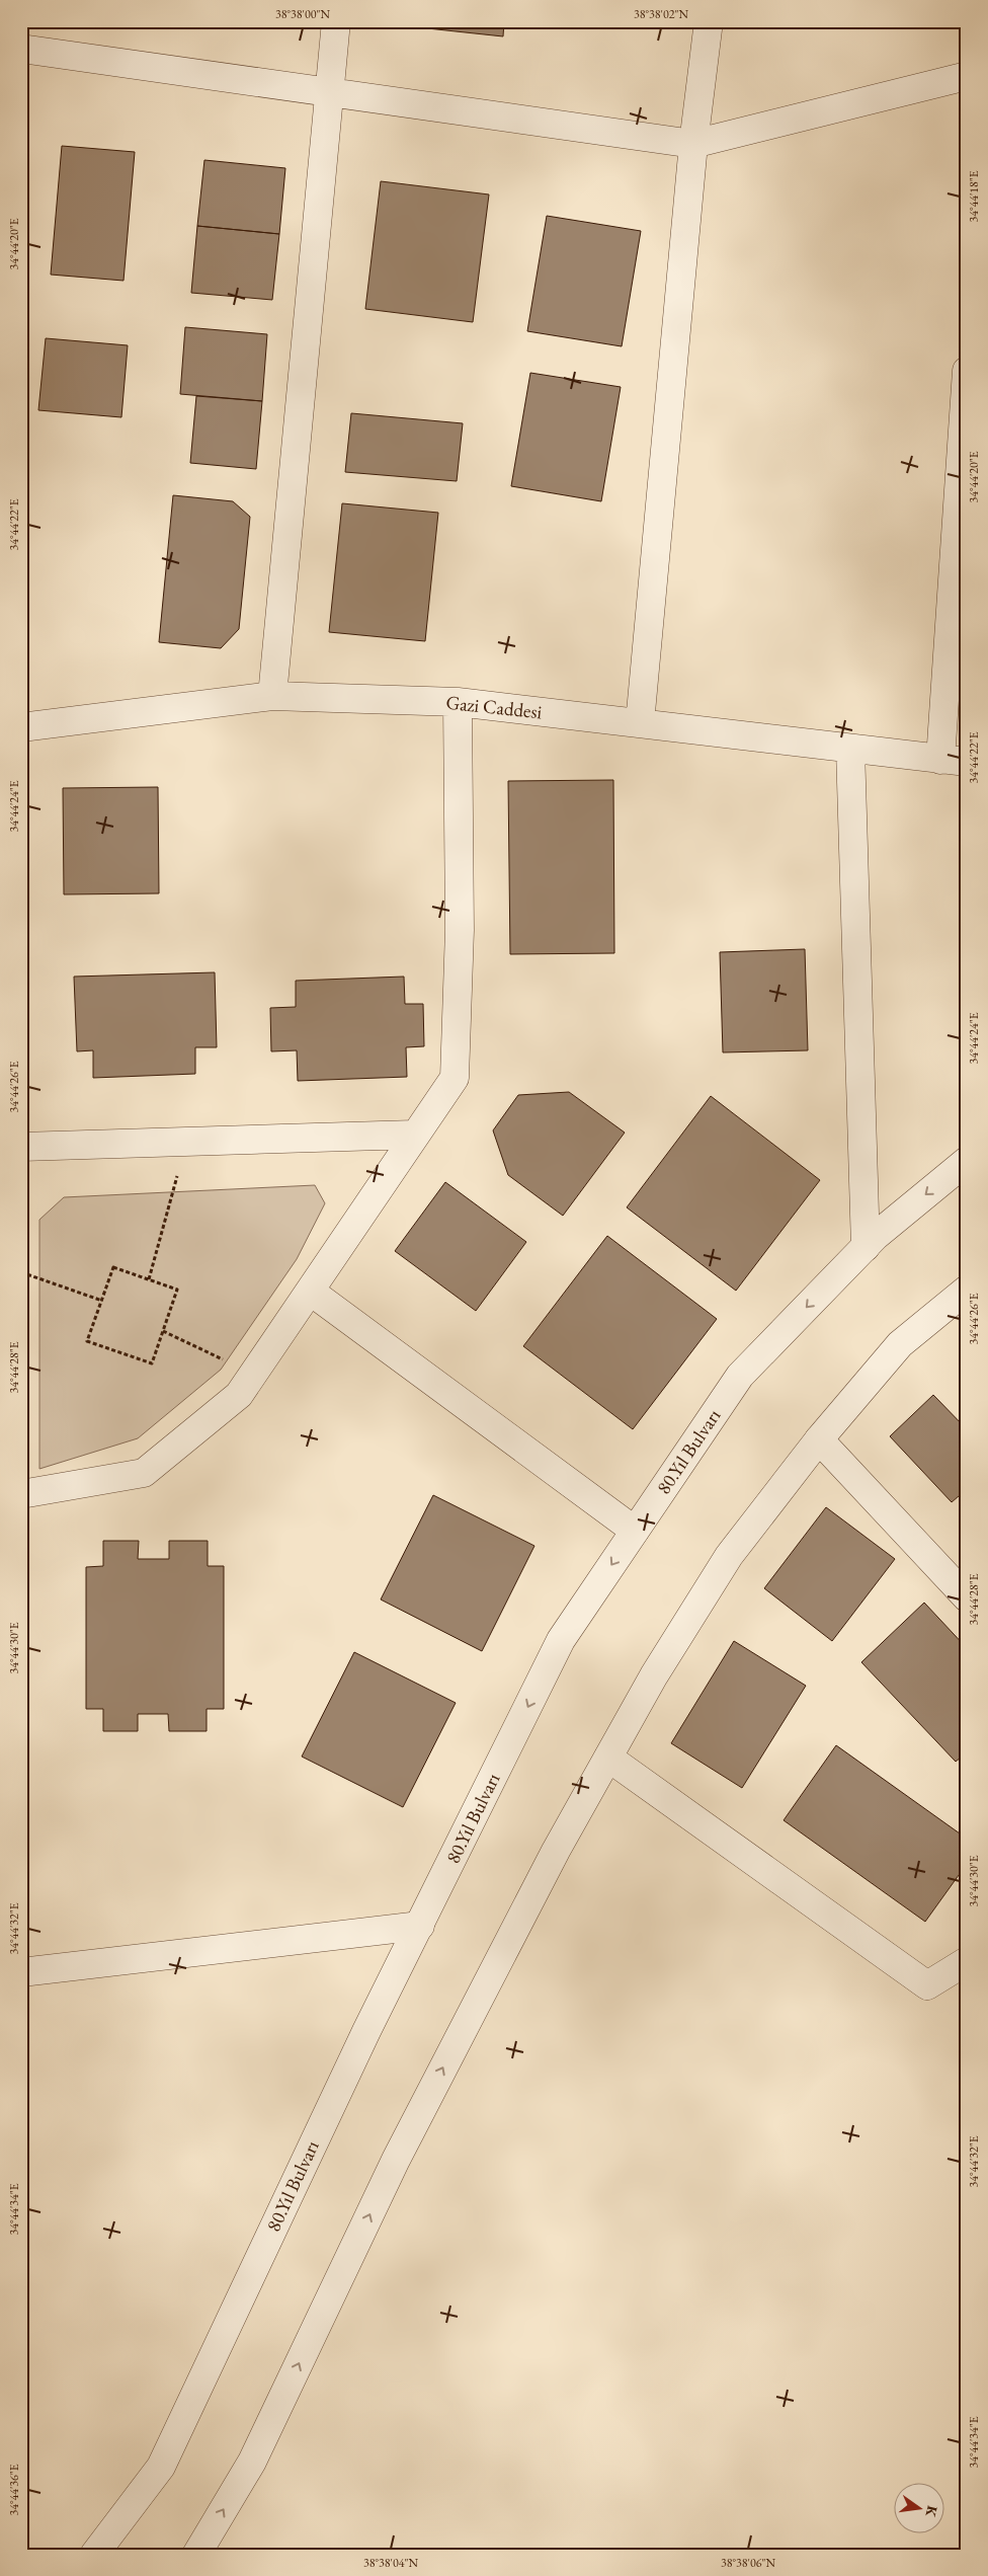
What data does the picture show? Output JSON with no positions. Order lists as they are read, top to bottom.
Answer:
{
  "streets": {
    "street": ["Gazi Caddesi", "80.Yıl Bulvarı"]
  },
  "north": "right",
  "coordinates": [
    "38°38'00\"N",
    "38°38'02\"N",
    "34°44'18\"E",
    "34°44'20\"E",
    "34°44'22\"E",
    "34°44'24\"E",
    "34°44'26\"E",
    "34°44'28\"E",
    "34°44'30\"E",
    "34°44'32\"E",
    "34°44'34\"E",
    "34°44'36\"E",
    "38°38'04\"N",
    "38°38'06\"N"
  ]
}
